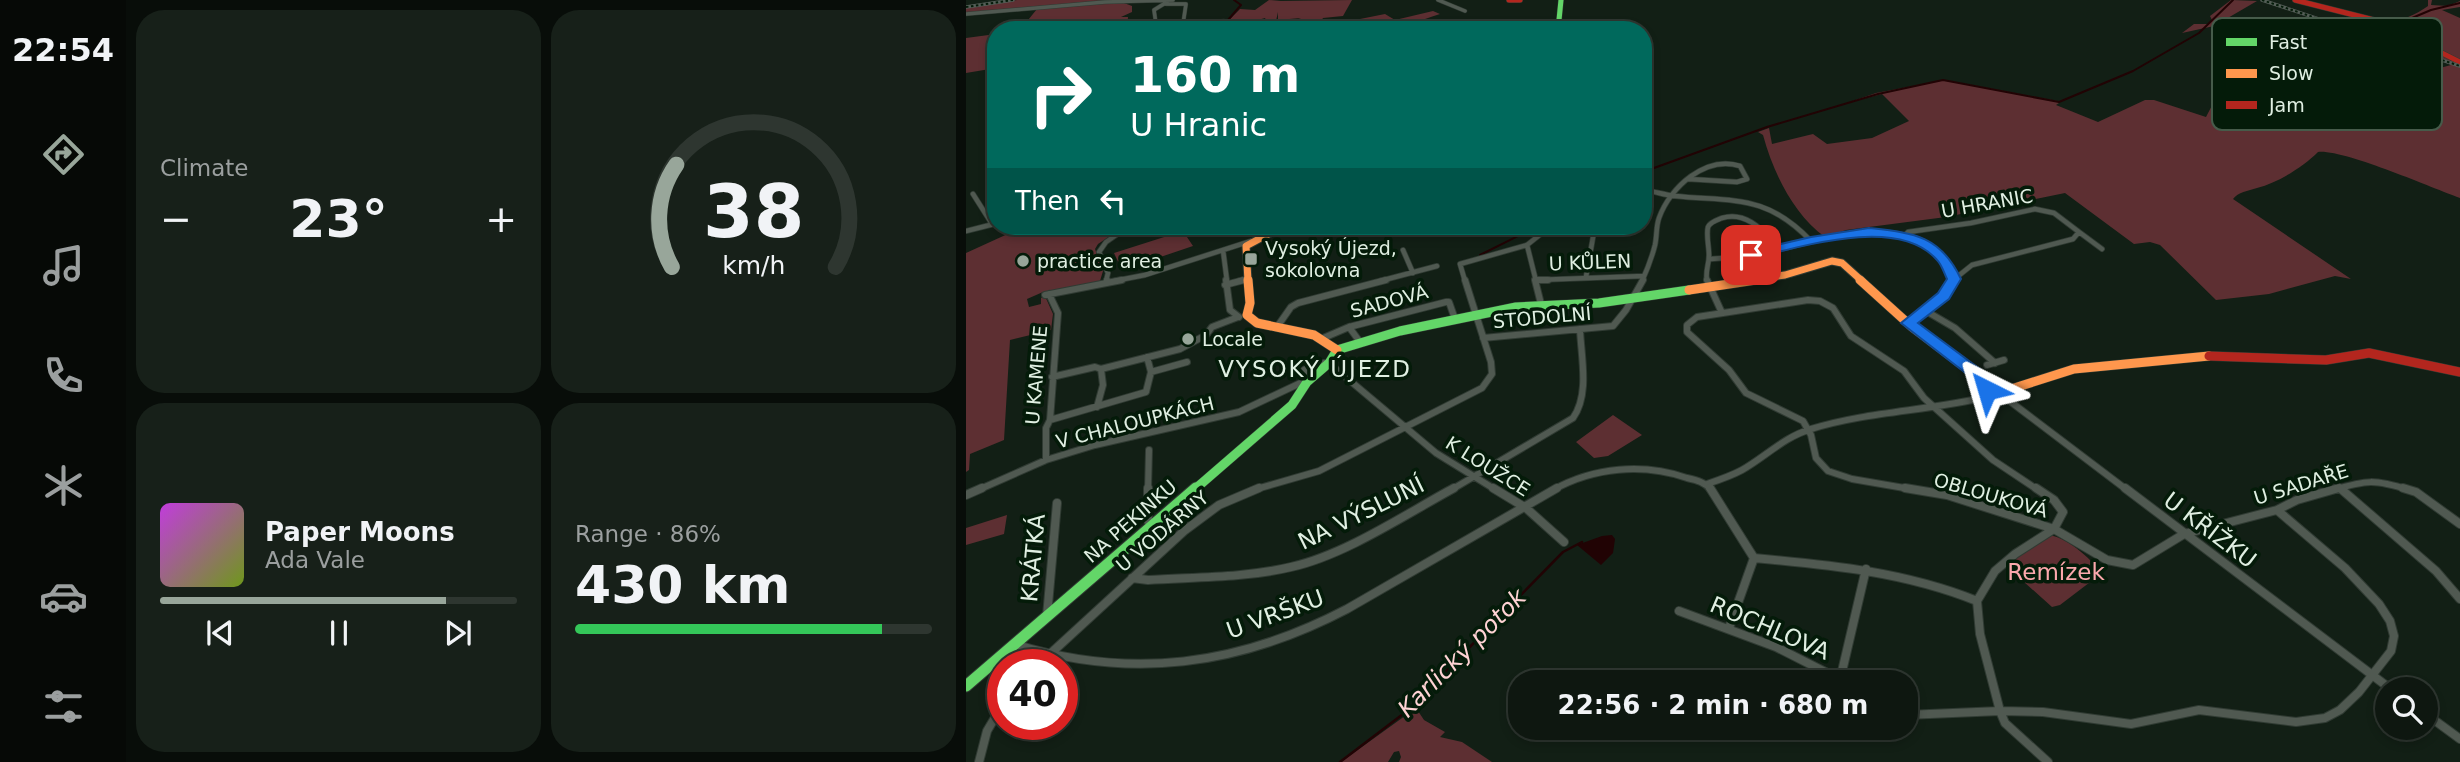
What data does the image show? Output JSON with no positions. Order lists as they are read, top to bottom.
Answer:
{
  "streets": {
    "street": [
      "U HRANIC",
      "U KŮLEN",
      "SADOVÁ",
      "STODOLNÍ",
      "U KAMENE",
      "V CHALOUPKÁCH",
      "K LOUŽCE",
      "U SADAŘE",
      "OBLOUKOVÁ",
      "NA VÝSLUNÍ",
      "NA PEKINKU",
      "U KŘÍŽKU",
      "U VODÁRNY",
      "KRÁTKÁ",
      "U VRŠKU",
      "ROCHLOVA"
    ]
  },
  "crossings": [
    ["U KŮLEN", "STODOLNÍ"],
    ["STODOLNÍ", "NA VÝSLUNÍ"],
    ["STODOLNÍ", "U VODÁRNY"],
    ["U KAMENE", "V CHALOUPKÁCH"],
    ["V CHALOUPKÁCH", "NA PEKINKU"],
    ["K LOUŽCE", "NA VÝSLUNÍ"],
    ["K LOUŽCE", "NA PEKINKU"],
    ["K LOUŽCE", "U VODÁRNY"],
    ["K LOUŽCE", "U VRŠKU"],
    ["U SADAŘE", "OBLOUKOVÁ"],
    ["U SADAŘE", "U KŘÍŽKU"],
    ["NA VÝSLUNÍ", "U VODÁRNY"],
    ["NA PEKINKU", "KRÁTKÁ"],
    ["NA PEKINKU", "U VRŠKU"]
  ],
  "districts": ["VYSOKÝ ÚJEZD"],
  "water": ["Karlický potok"],
  "parks": ["Remízek"],
  "places": {
    "transit": ["Vysoký Újezd, sokolovna"],
    "other": ["practice area", "Locale"]
  },
  "legend": ["Fast", "Slow", "Jam"],
  "page": {
    "tabs": "22:54",
    "tile": [
      "Climate",
      ["Range · 86%", "430 km"]
    ],
    "turn": ["160 m", "U Hranic"],
    "then": "Then",
    "heat": ["−", "23°", "+"],
    "song": ["Paper Moons", "Ada Vale"],
    "limit": "40",
    "trip": "22:56 · 2 min · 680 m",
    "gauge": ["38", "km/h"]
  }
}
